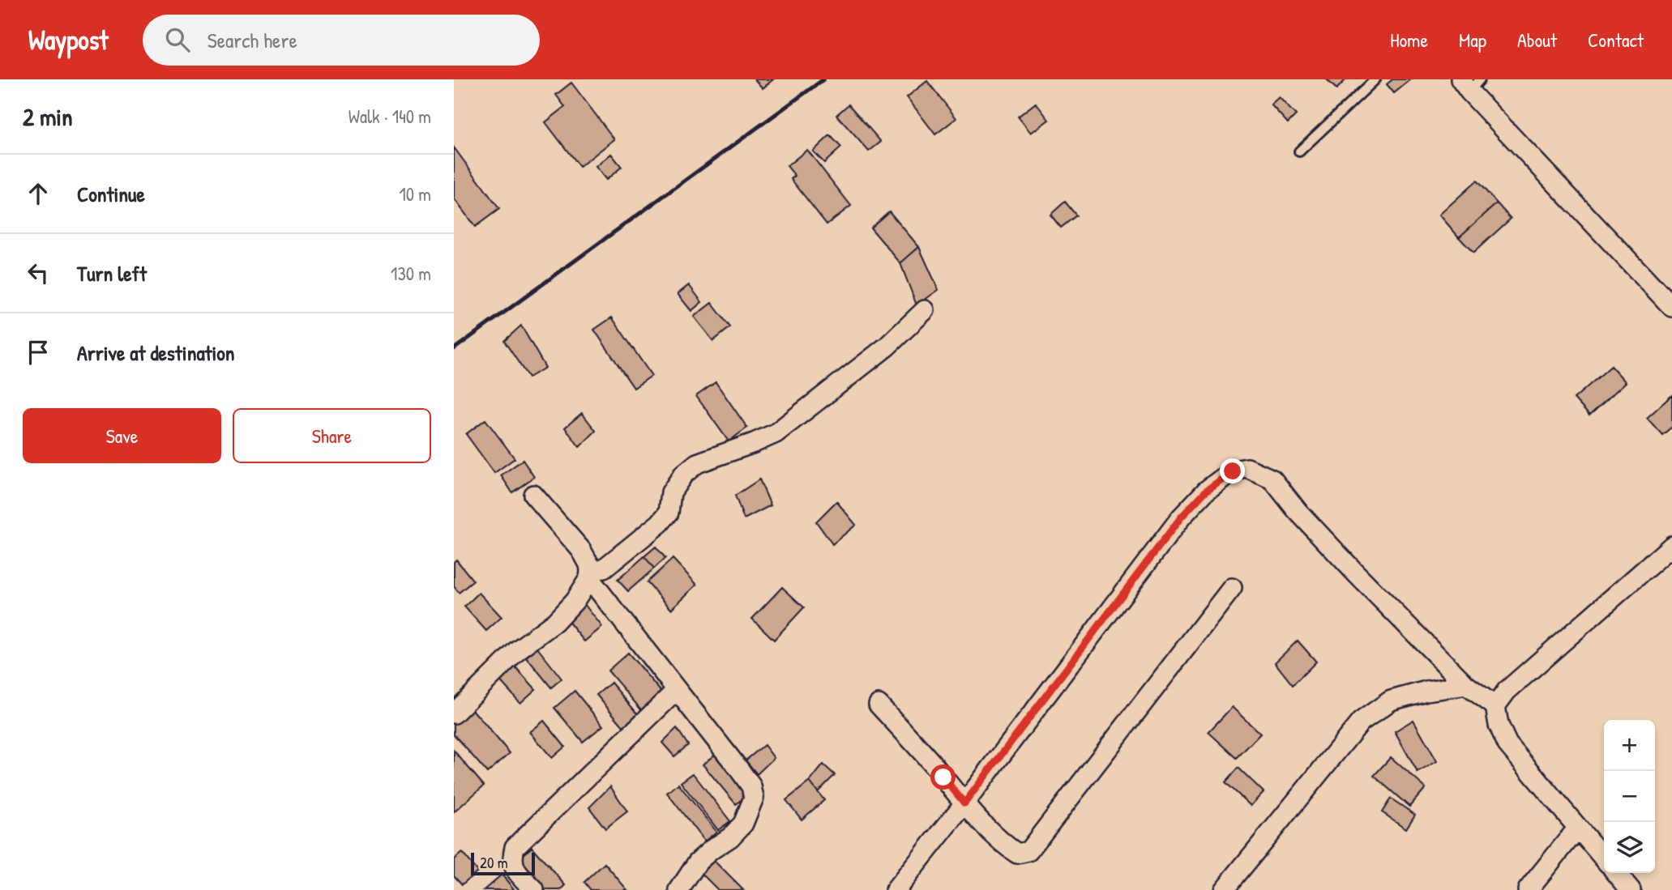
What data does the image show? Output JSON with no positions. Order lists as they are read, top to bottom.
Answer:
{
  "scale_bar": "20 m",
  "page": {
    "header": "Waypost",
    "search": "Search here",
    "nav": [
      "Home",
      "Map",
      "About",
      "Contact"
    ],
    "heading": ["2 min", "Walk · 140 m"],
    "list": [
      ["Continue", "10 m"],
      ["Turn left", "130 m"],
      "Arrive at destination"
    ],
    "buttons": ["Save", "Share"],
    "map_buttons": ["+", "−"],
    "scale": "20 m"
  }
}
